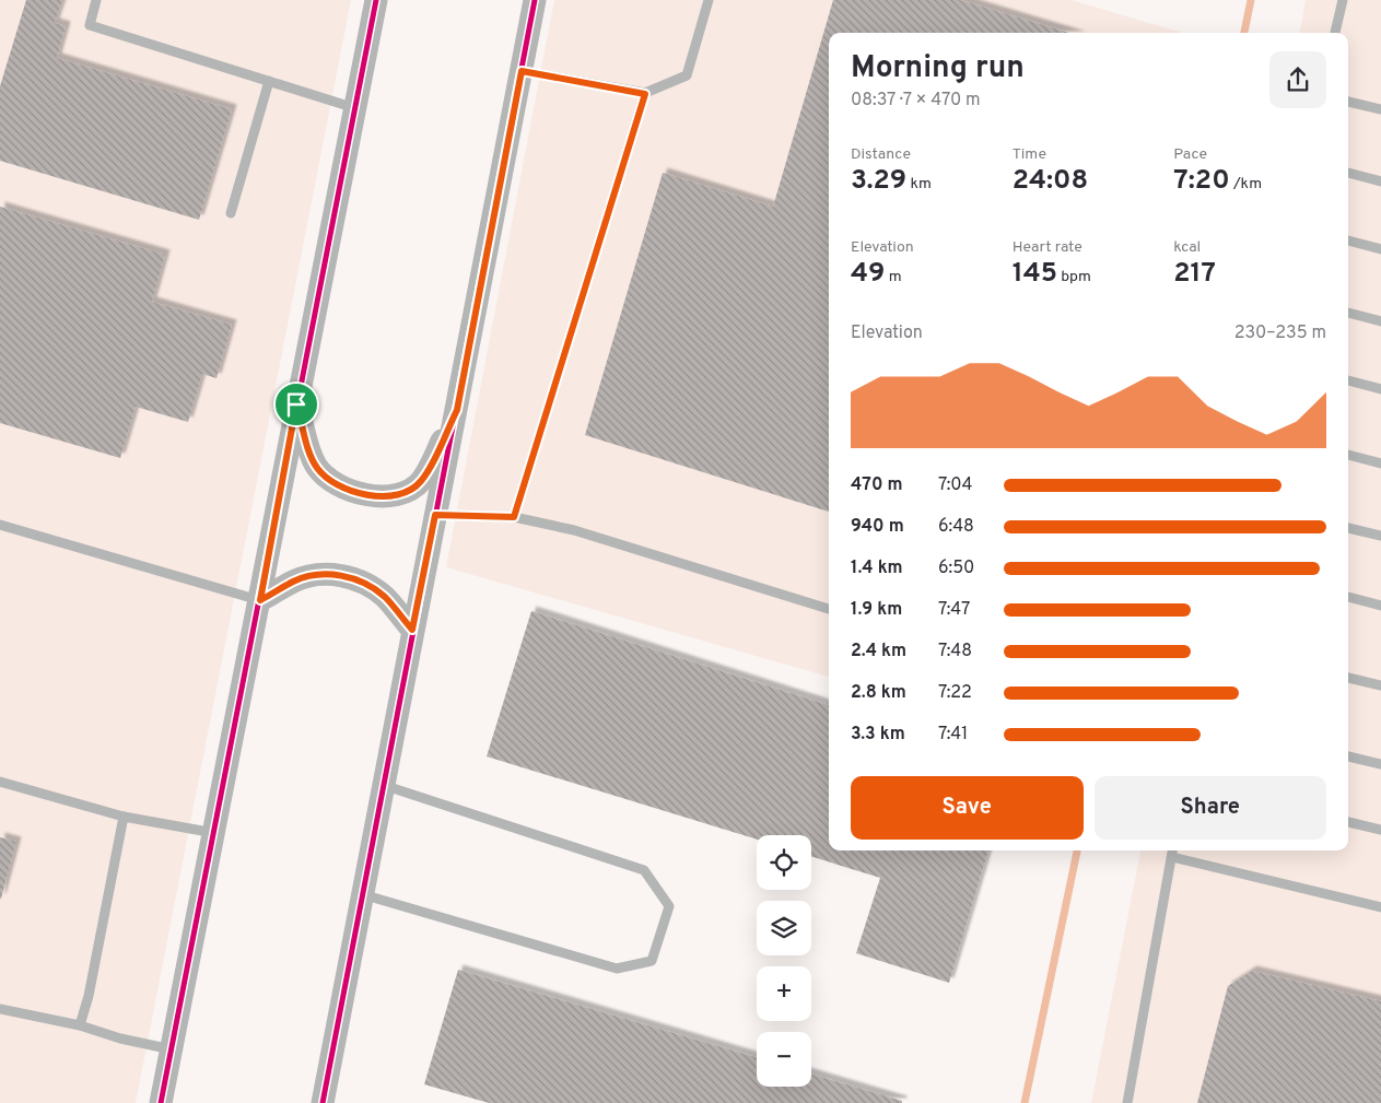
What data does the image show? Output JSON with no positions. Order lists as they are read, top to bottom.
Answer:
{
  "page": {
    "heading": ["Morning run", "08:37 · 7 × 470 m"],
    "stats": [
      ["Distance", "3.29 km"],
      ["Time", "24:08"],
      ["Pace", "7:20 /km"],
      ["Elevation", "49 m"],
      ["Heart rate", "145 bpm"],
      ["kcal", "217"]
    ],
    "chart": ["Elevation", "230–235 m"],
    "list": [
      {
        "name": "470 m",
        "note": "7:04"
      },
      {
        "name": "940 m",
        "note": "6:48"
      },
      {
        "name": "1.4 km",
        "note": "6:50"
      },
      {
        "name": "1.9 km",
        "note": "7:47"
      },
      {
        "name": "2.4 km",
        "note": "7:48"
      },
      {
        "name": "2.8 km",
        "note": "7:22"
      },
      {
        "name": "3.3 km",
        "note": "7:41"
      }
    ],
    "buttons": ["Save", "Share"],
    "map_buttons": ["+", "−"]
  }
}
